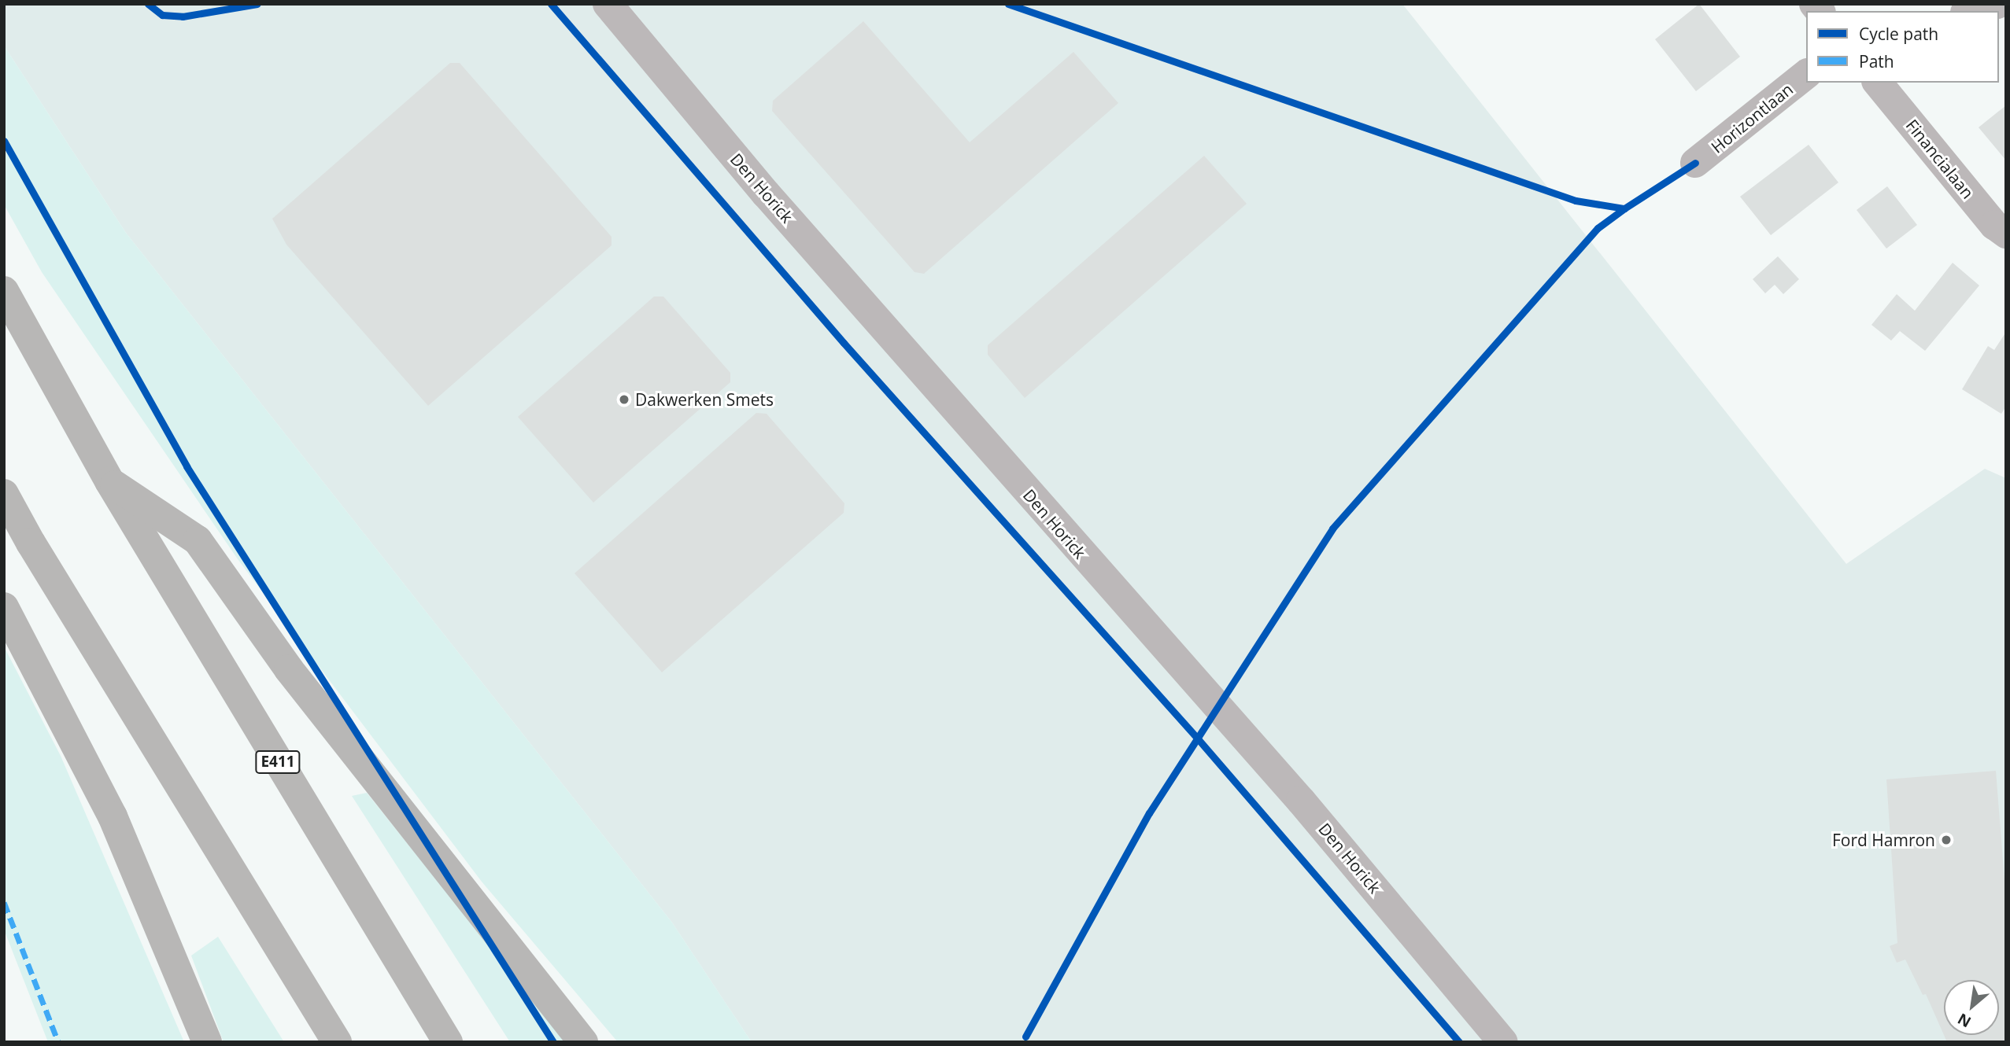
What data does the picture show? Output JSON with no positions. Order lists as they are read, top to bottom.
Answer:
{
  "streets": {
    "highway": ["E411"],
    "street": ["Horizontlaan", "Financialaan", "Den Horick"]
  },
  "places": ["Dakwerken Smets", "Ford Hamron"],
  "legend": ["Cycle path", "Path"],
  "north": "bottom left"
}
